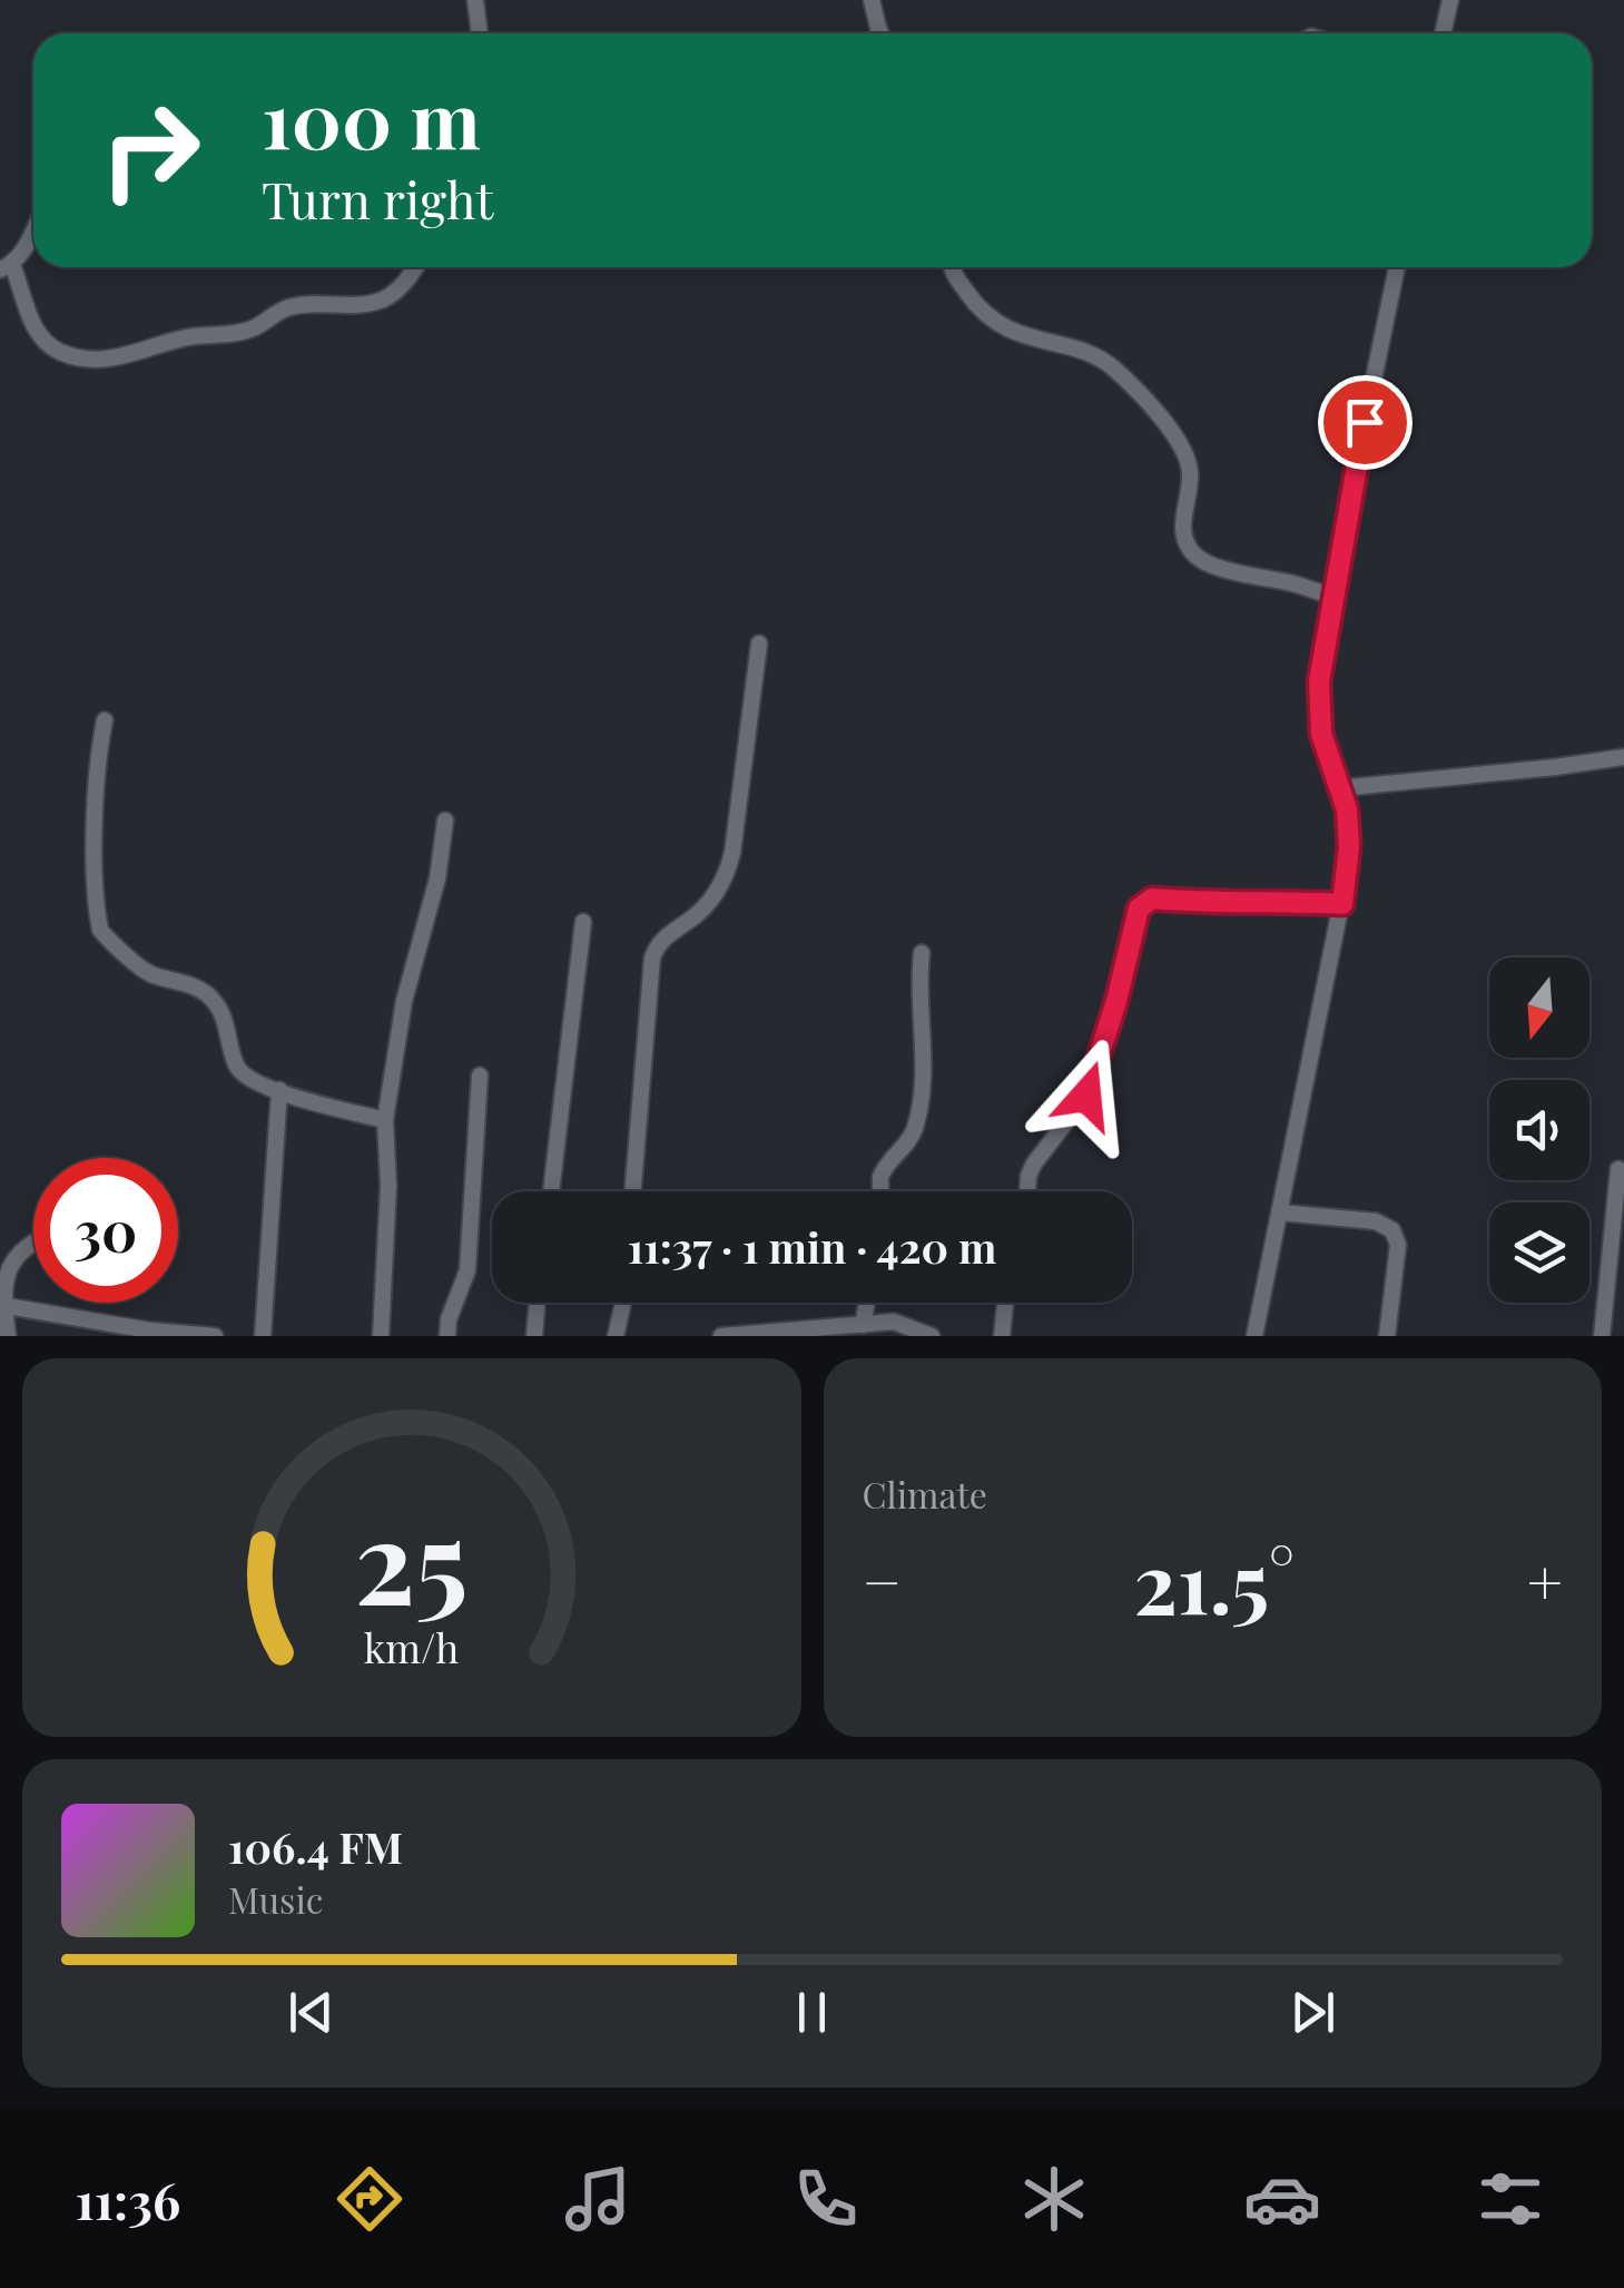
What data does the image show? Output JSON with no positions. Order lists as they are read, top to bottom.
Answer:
{
  "north": "bottom",
  "page": {
    "turn": ["100 m", "Turn right"],
    "limit": "30",
    "trip": "11:37 · 1 min · 420 m",
    "tile": "Climate",
    "heat": ["−", "21.5°", "+"],
    "song": ["106.4 FM", "Music"],
    "tabs": "11:36",
    "gauge": ["25", "km/h"]
  }
}
